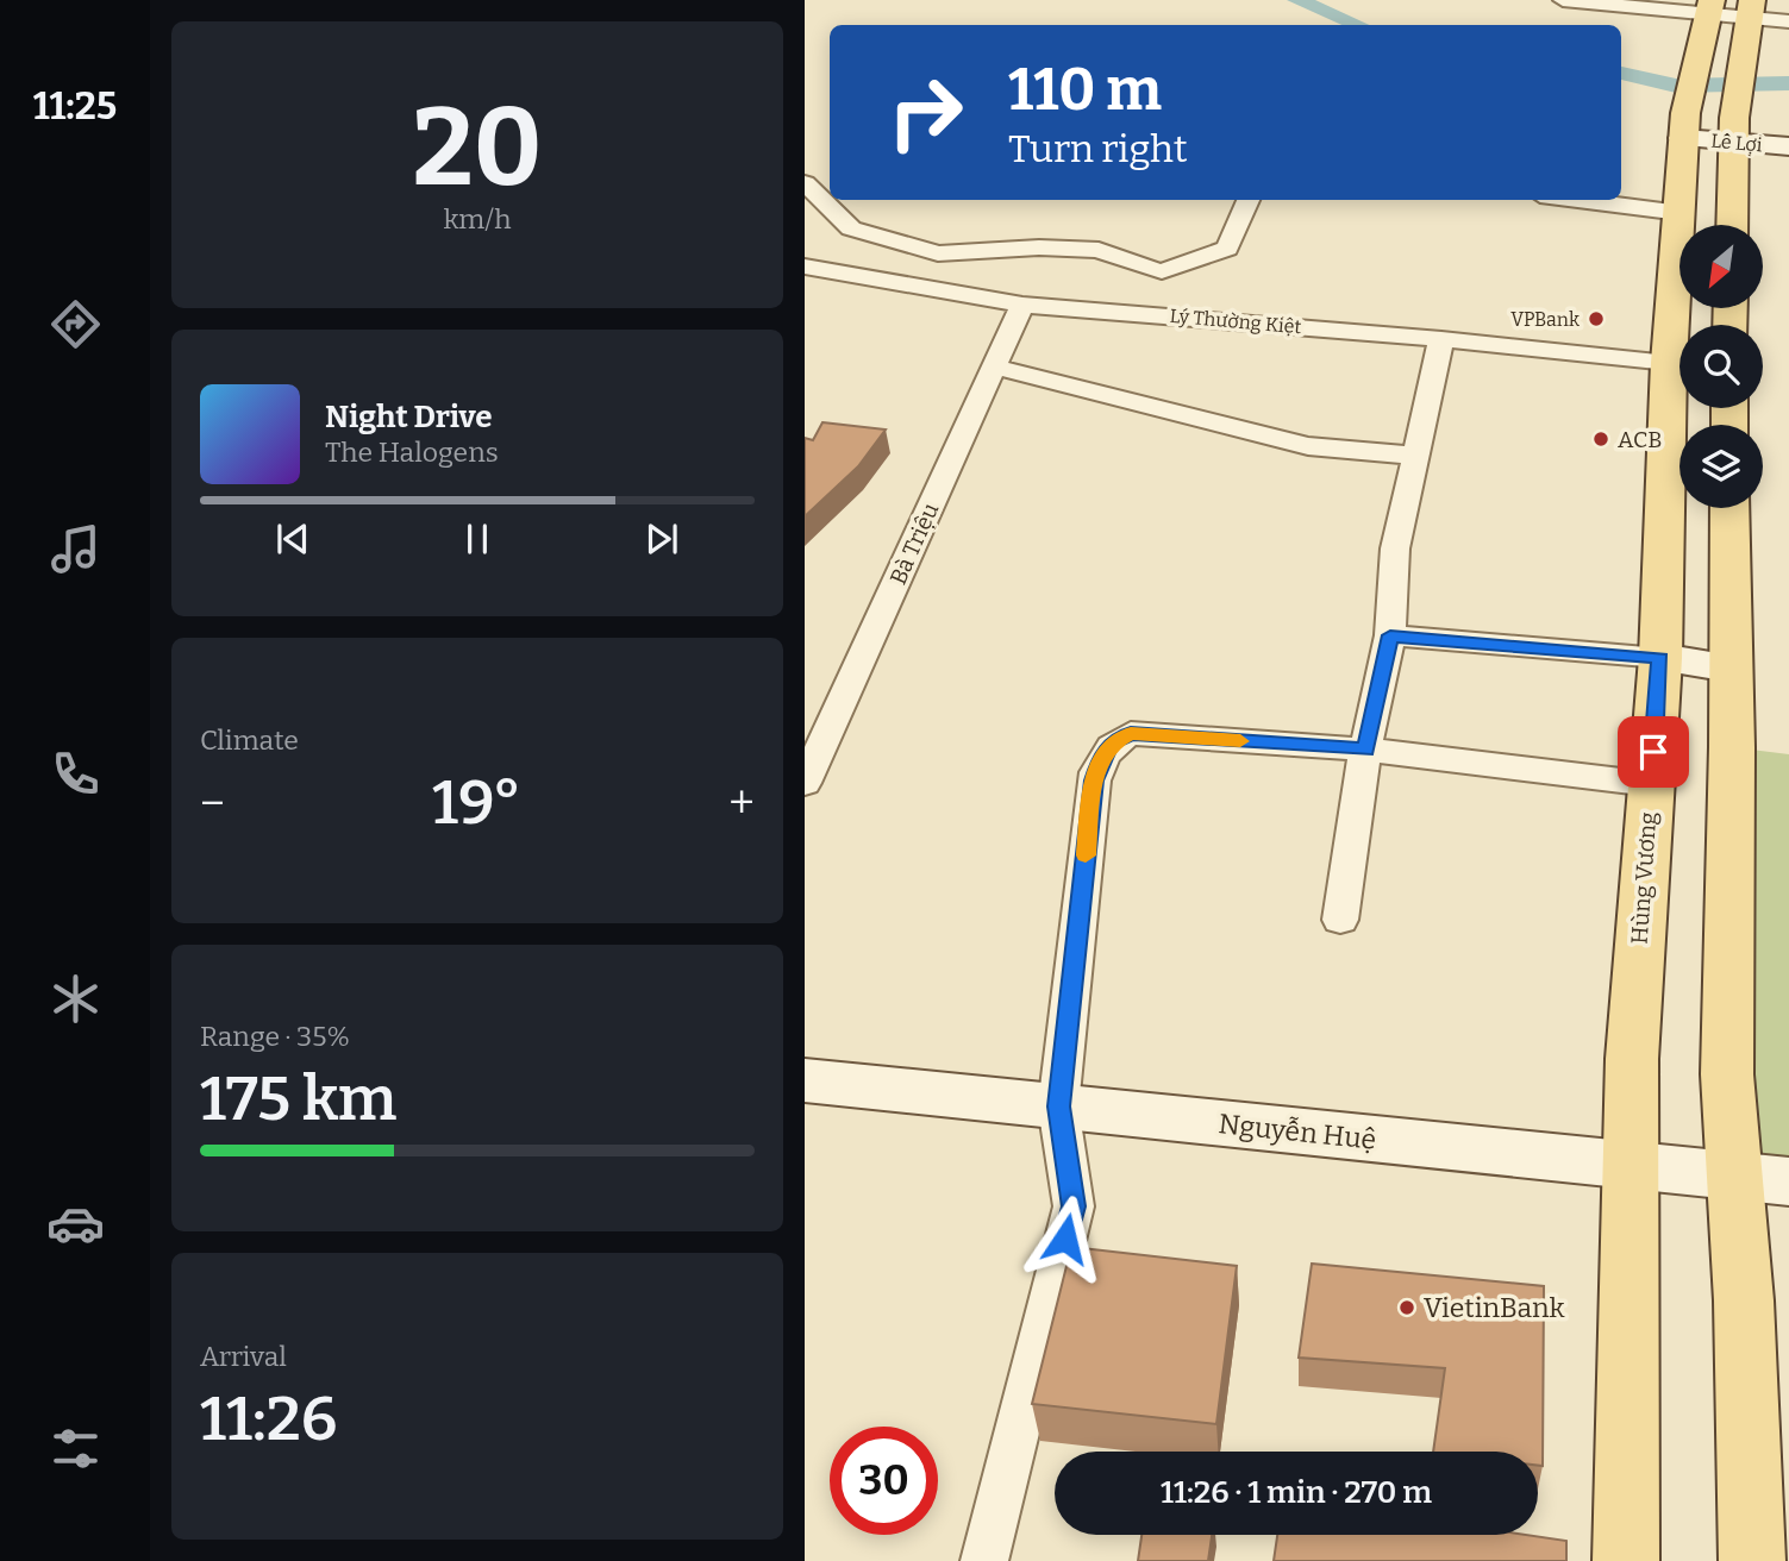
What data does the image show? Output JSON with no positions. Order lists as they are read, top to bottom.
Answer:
{
  "streets": {
    "main road": ["Lê Lợi", "Hùng Vương", "Nguyễn Huệ"],
    "street": ["Lý Thường Kiệt", "Bà Triệu"]
  },
  "crossings": [
    ["Lê Lợi", "Hùng Vương"],
    ["Lý Thường Kiệt", "Bà Triệu"],
    ["Hùng Vương", "Nguyễn Huệ"]
  ],
  "places": ["VPBank", "ACB", "VietinBank"],
  "north": "bottom left",
  "page": {
    "tabs": "11:25",
    "tile": [
      ["20", "km/h"],
      "Climate",
      ["Range · 35%", "175 km"],
      ["Arrival", "11:26"]
    ],
    "turn": ["110 m", "Turn right"],
    "song": ["Night Drive", "The Halogens"],
    "heat": ["−", "19°", "+"],
    "limit": "30",
    "trip": "11:26 · 1 min · 270 m"
  }
}
